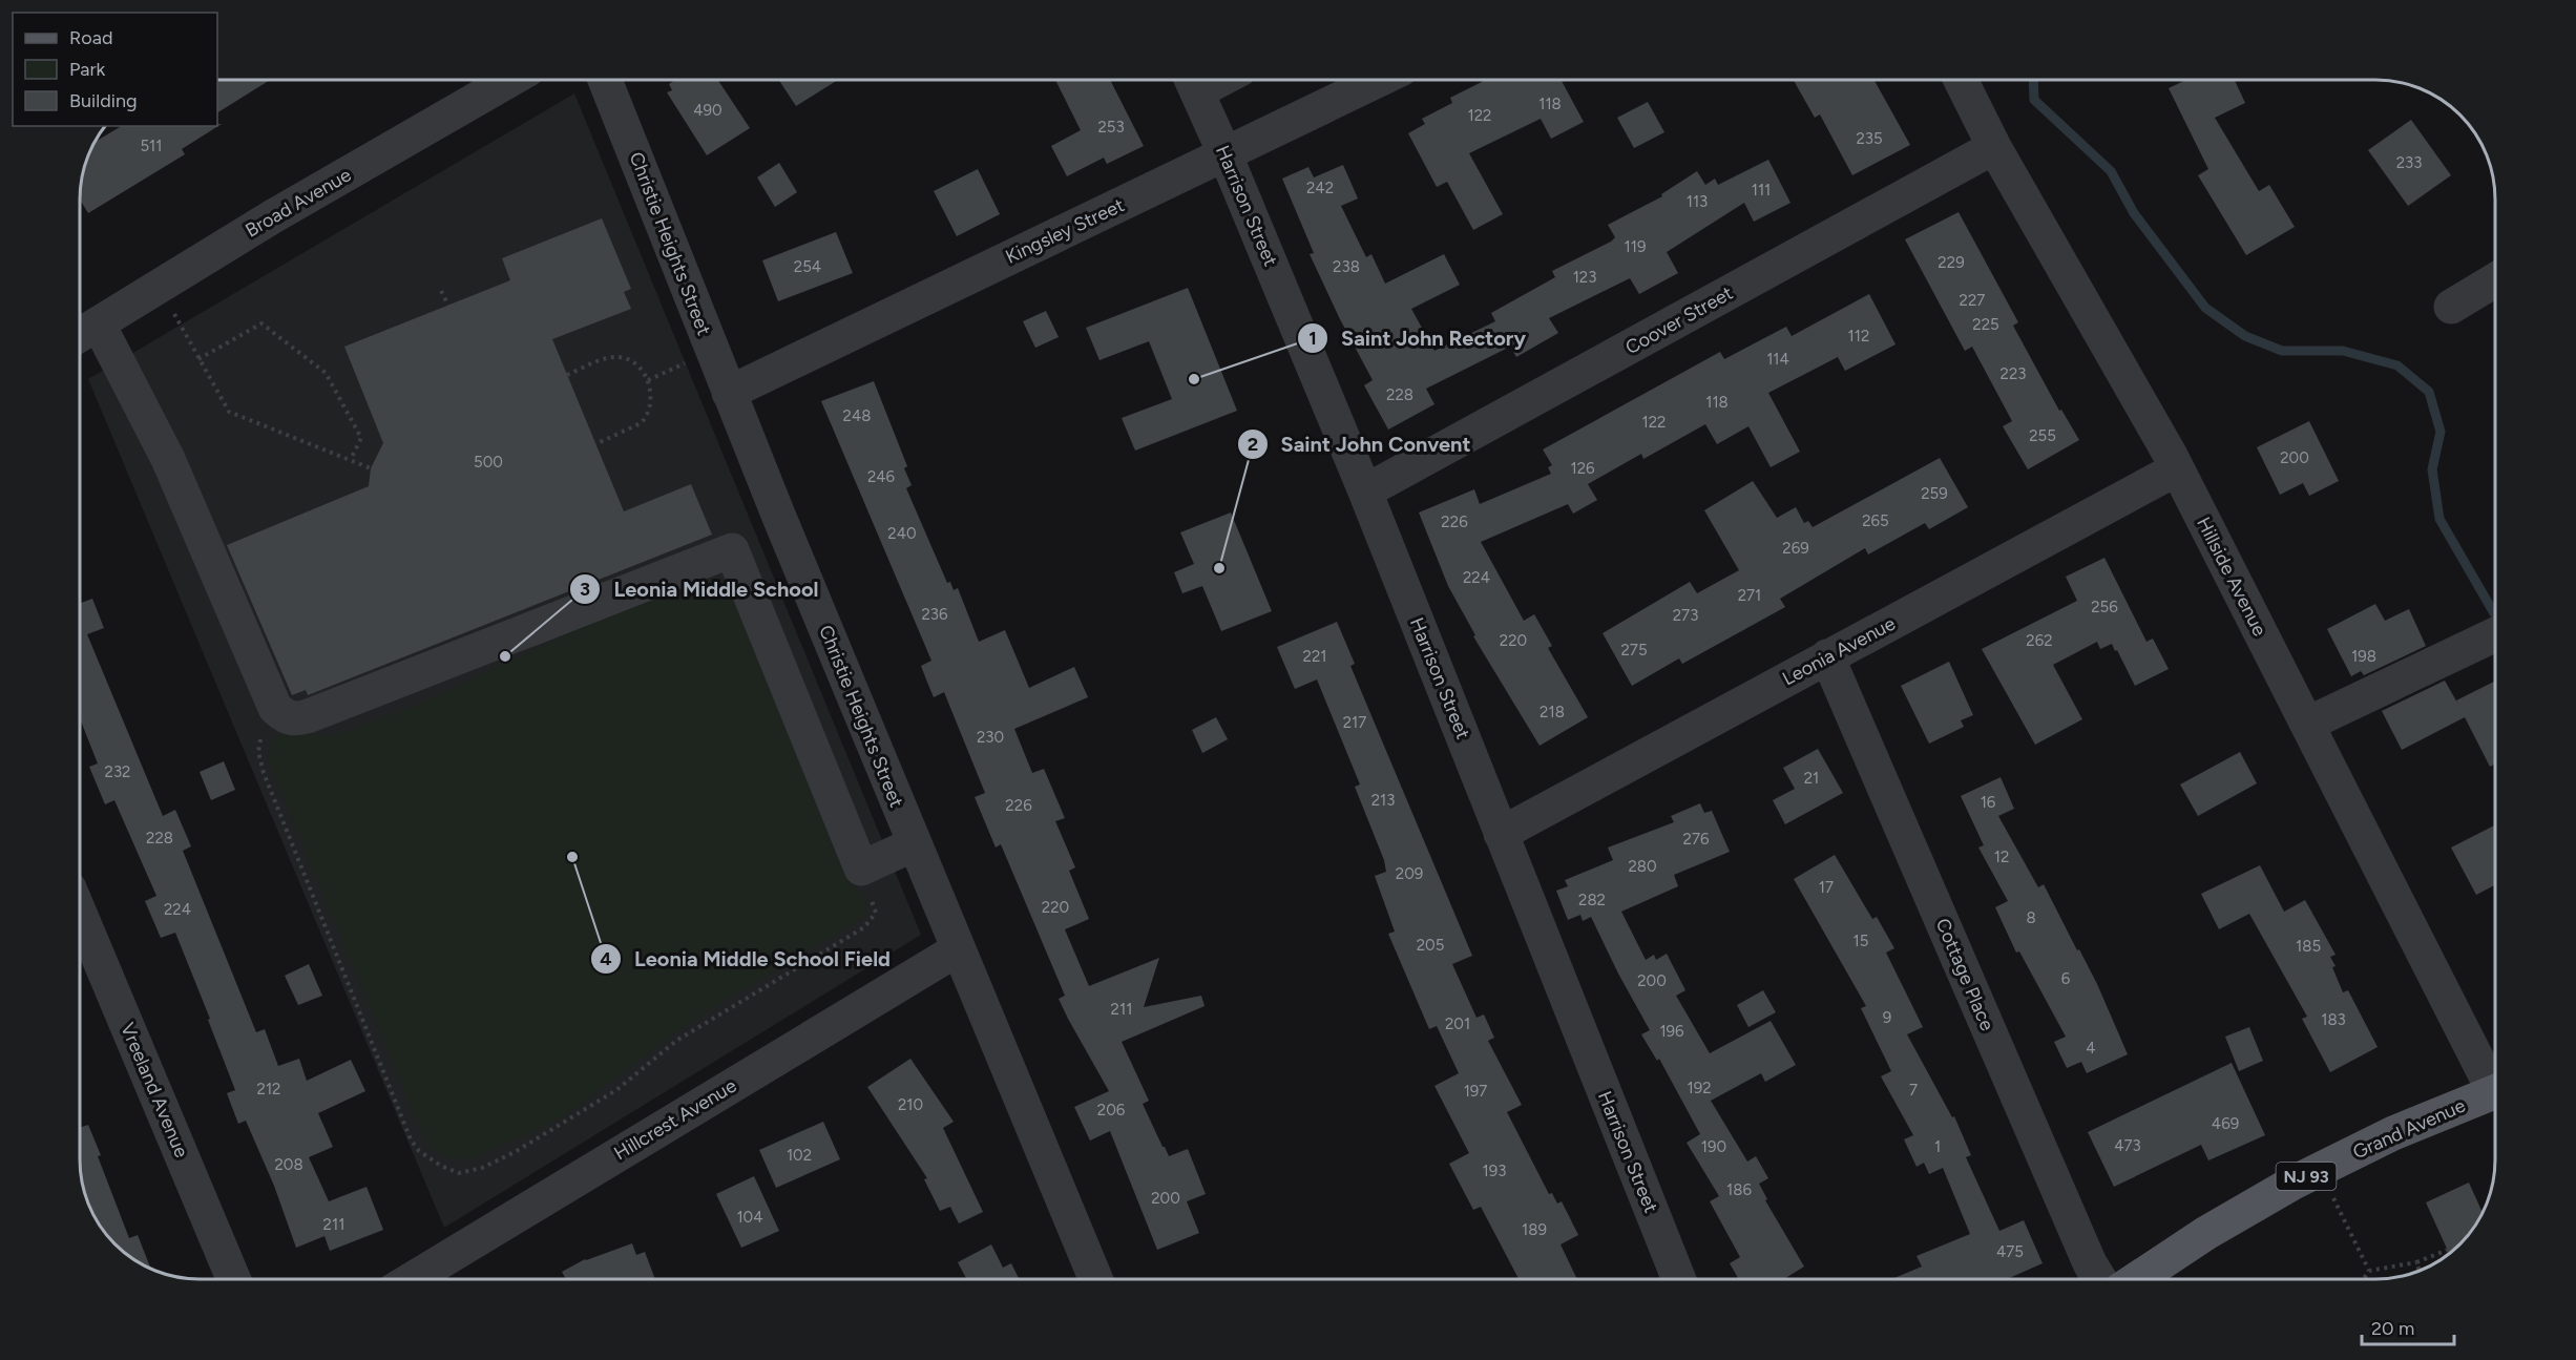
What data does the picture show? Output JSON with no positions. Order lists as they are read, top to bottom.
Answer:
{
  "streets": {
    "main road": ["Grand Avenue", "NJ 93"],
    "street": [
      "Broad Avenue",
      "Harrison Street",
      "Kingsley Street",
      "Christie Heights Street",
      "Coover Street",
      "Hillside Avenue",
      "Leonia Avenue",
      "Cottage Place",
      "Vreeland Avenue",
      "Hillcrest Avenue"
    ]
  },
  "crossings": [
    ["Harrison Street", "Kingsley Street"],
    ["Harrison Street", "Coover Street"],
    ["Harrison Street", "Leonia Avenue"],
    ["Kingsley Street", "Christie Heights Street"],
    ["Christie Heights Street", "Hillcrest Avenue"],
    ["Coover Street", "Hillside Avenue"],
    ["Hillside Avenue", "Leonia Avenue"],
    ["Leonia Avenue", "Cottage Place"]
  ],
  "places": [
    "Saint John Rectory",
    "Saint John Convent",
    "Leonia Middle School",
    "Leonia Middle School Field"
  ],
  "house_numbers": [
    "118",
    "490",
    "122",
    "253",
    "235",
    "511",
    "233",
    "242",
    "111",
    "113",
    "119",
    "229",
    "254",
    "238",
    "123",
    "227",
    "225",
    "112",
    "114",
    "223",
    "228",
    "118",
    "248",
    "122",
    "255",
    "200",
    "500",
    "126",
    "246",
    "259",
    "265",
    "226",
    "240",
    "269",
    "224",
    "271",
    "256",
    "236",
    "273",
    "220",
    "262",
    "275",
    "221",
    "198",
    "218",
    "217",
    "230",
    "232",
    "21",
    "213",
    "16",
    "226",
    "228",
    "276",
    "12",
    "280",
    "209",
    "17",
    "282",
    "220",
    "224",
    "8",
    "15",
    "205",
    "185",
    "6",
    "200",
    "211",
    "9",
    "183",
    "201",
    "196",
    "4",
    "192",
    "212",
    "7",
    "197",
    "210",
    "206",
    "469",
    "473",
    "190",
    "1",
    "102",
    "208",
    "193",
    "186",
    "200",
    "104",
    "211",
    "189",
    "475"
  ],
  "legend": ["Road", "Park", "Building"],
  "scale_bar": "20 m"
}
